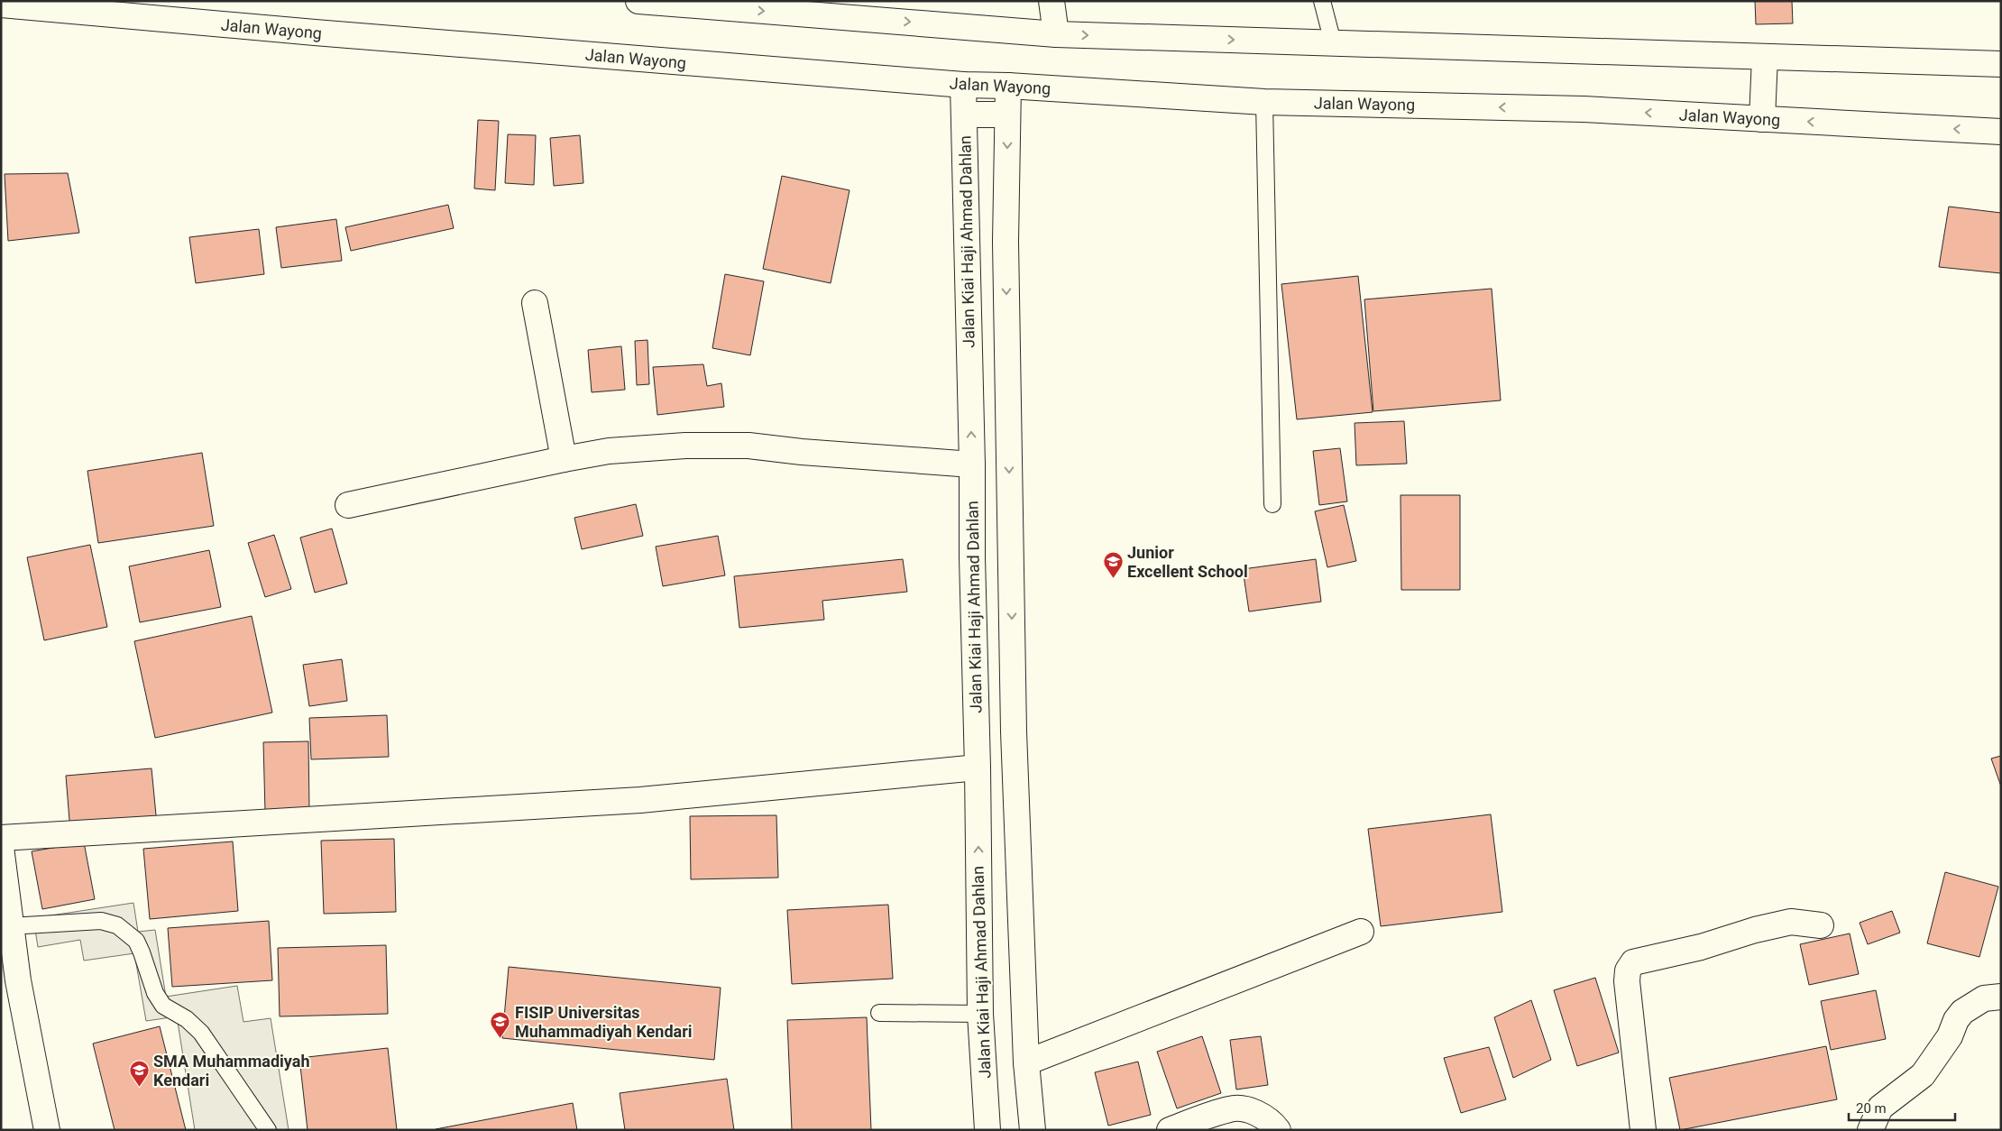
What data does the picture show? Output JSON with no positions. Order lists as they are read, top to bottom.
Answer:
{
  "streets": {
    "main road": ["Jalan Wayong", "Jalan Kiai Haji Ahmad Dahlan"]
  },
  "crossings": [
    ["Jalan Wayong", "Jalan Kiai Haji Ahmad Dahlan"]
  ],
  "places": {
    "school or university": ["Junior Excellent School", "FISIP Universitas Muhammadiyah Kendari", "SMA Muhammadiyah Kendari"]
  },
  "scale_bar": "20 m"
}
